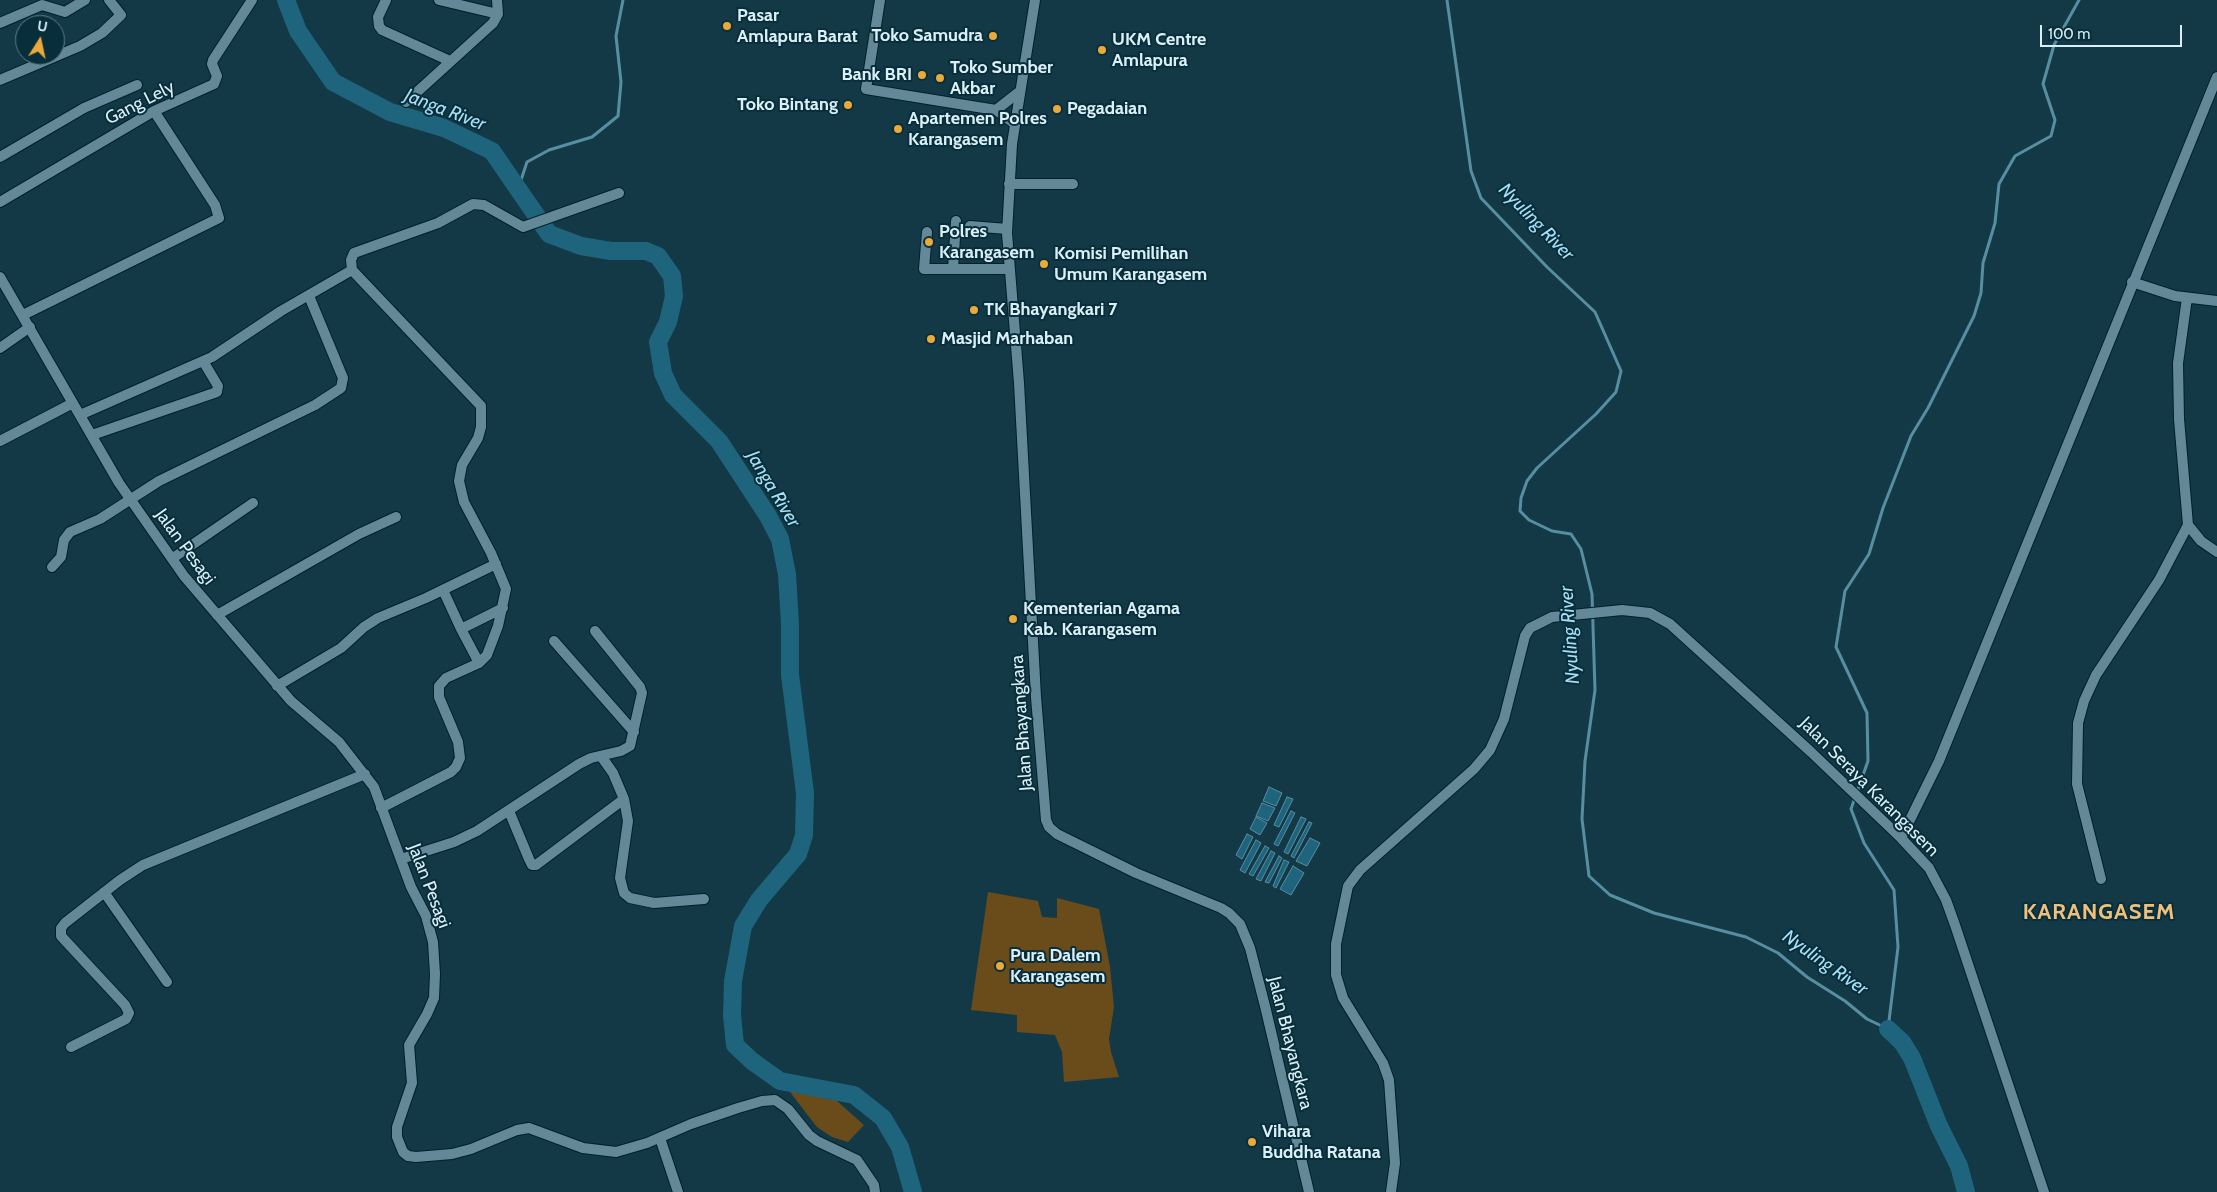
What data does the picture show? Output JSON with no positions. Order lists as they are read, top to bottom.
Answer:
{
  "streets": {
    "street": [
      "Gang Lely",
      "Jalan Pesagi",
      "Jalan Bhayangkara",
      "Jalan Seraya Karangasem"
    ]
  },
  "districts": ["KARANGASEM"],
  "water": ["Janga River", "Nyuling River"],
  "places": [
    "Pasar Amlapura Barat",
    "Toko Samudra",
    "UKM Centre Amlapura",
    "Bank BRI",
    "Toko Sumber Akbar",
    "Toko Bintang",
    "Pegadaian",
    "Apartemen Polres Karangasem",
    "Polres Karangasem",
    "Komisi Pemilihan Umum Karangasem",
    "TK Bhayangkari 7",
    "Masjid Marhaban",
    "Kementerian Agama Kab. Karangasem",
    "Pura Dalem Karangasem",
    "Vihara Buddha Ratana"
  ],
  "scale_bar": "100 m",
  "north": "top"
}
